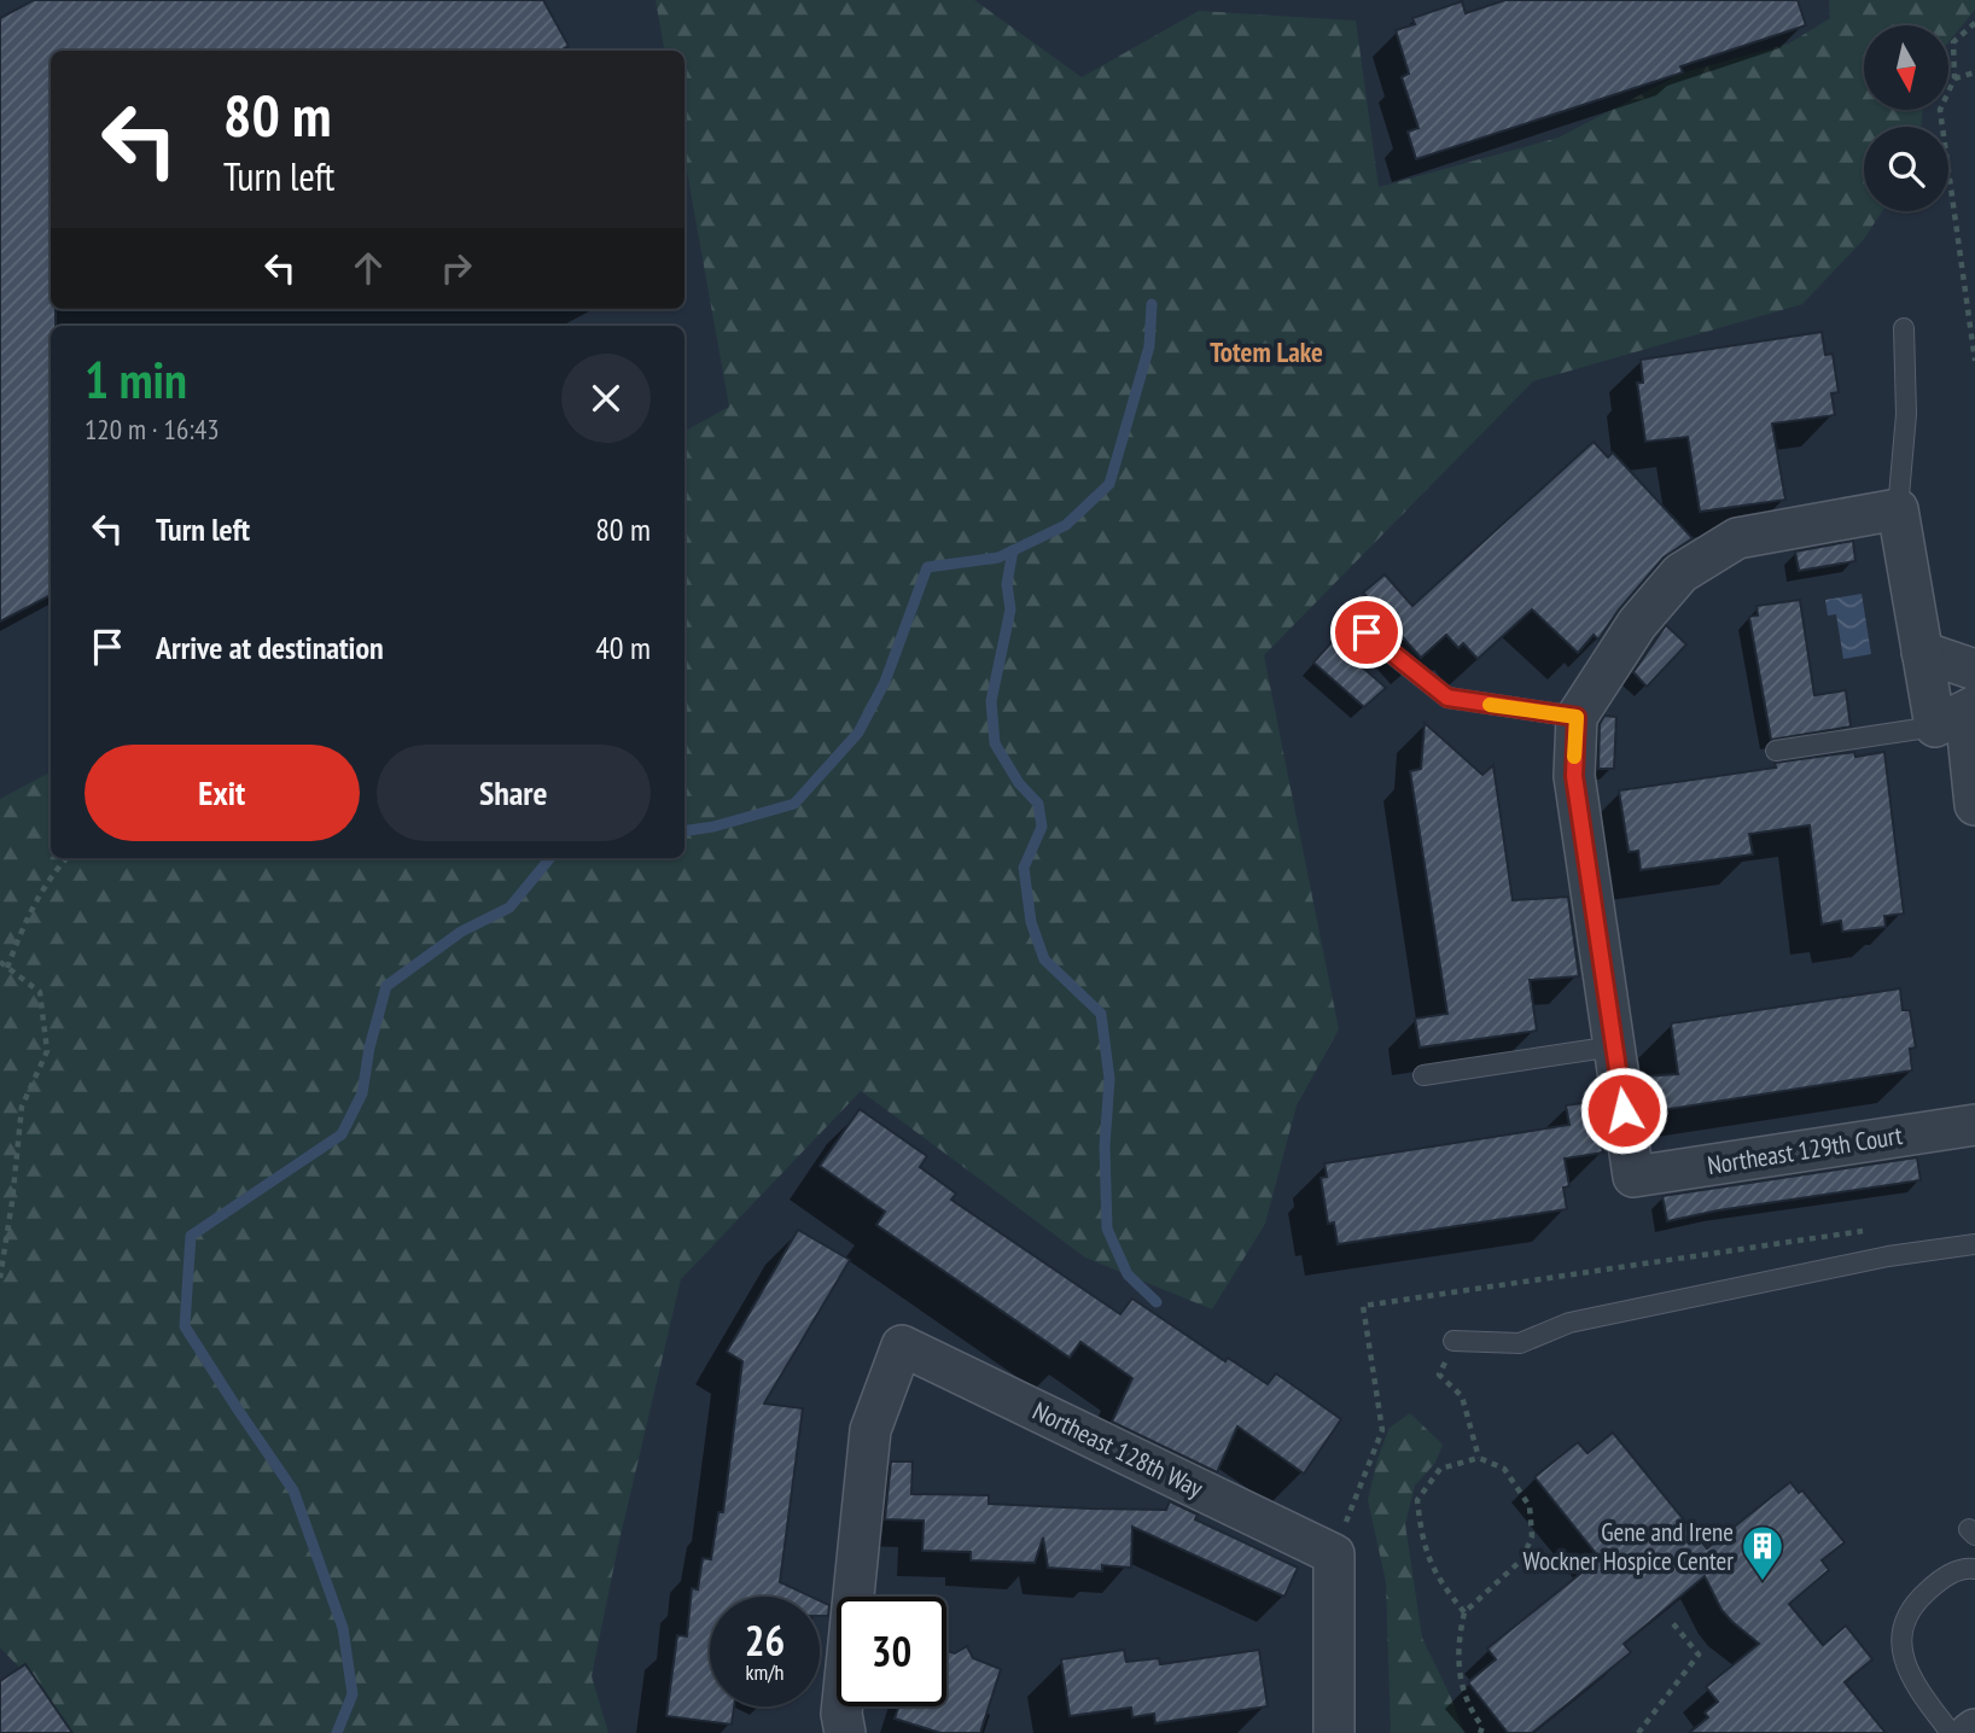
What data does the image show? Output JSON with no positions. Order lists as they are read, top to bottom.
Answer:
{
  "streets": {
    "street": ["Northeast 129th Court", "Northeast 128th Way"]
  },
  "districts": ["Totem Lake"],
  "places": {
    "building": ["Gene and Irene Wockner Hospice Center"]
  },
  "north": "bottom",
  "page": {
    "turn": ["80 m", "Turn left"],
    "heading": ["1 min", "120 m · 16:43"],
    "list": [
      {
        "name": "Turn left",
        "value": "80 m"
      },
      {
        "name": "Arrive at destination",
        "value": "40 m"
      }
    ],
    "buttons": ["Exit", "Share"],
    "speed": "26 km/h",
    "limit": "30"
  }
}
